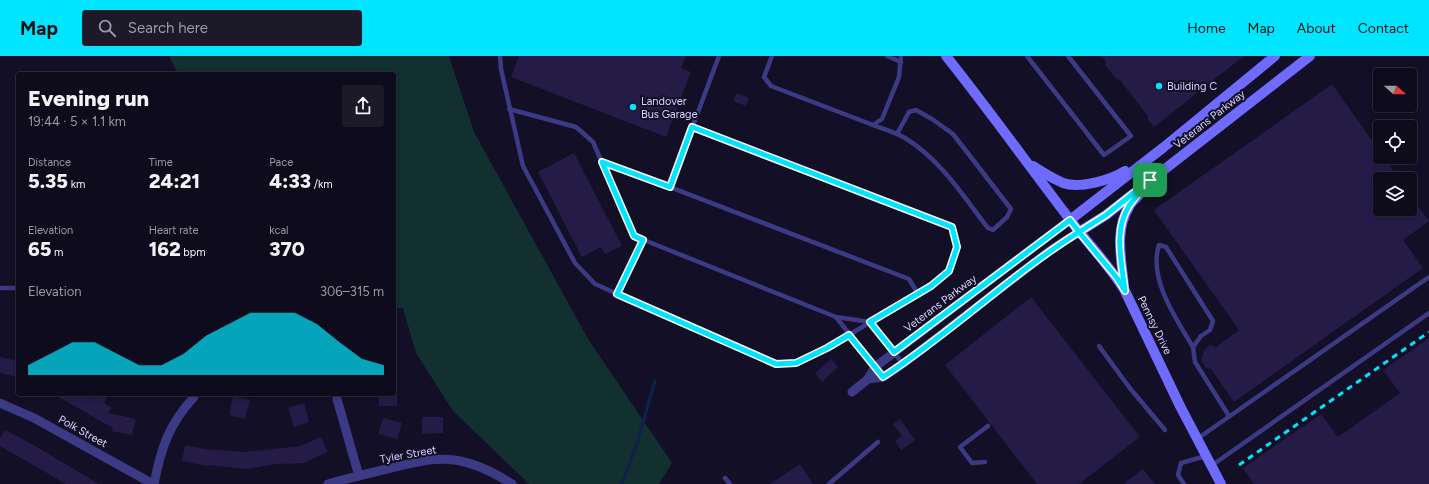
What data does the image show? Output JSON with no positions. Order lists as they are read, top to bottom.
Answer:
{
  "streets": {
    "main road": ["Veterans Parkway", "Pennsy Drive"],
    "street": ["Polk Street", "Tyler Street"]
  },
  "crossings": [
    ["Veterans Parkway", "Pennsy Drive"]
  ],
  "places": ["Building C", "Landover Bus Garage"],
  "north": "right",
  "page": {
    "header": "Map",
    "search": "Search here",
    "nav": [
      "Home",
      "Map",
      "About",
      "Contact"
    ],
    "heading": ["Evening run", "19:44 · 5 × 1.1 km"],
    "stats": [
      ["Distance", "5.35 km"],
      ["Time", "24:21"],
      ["Pace", "4:33 /km"],
      ["Elevation", "65 m"],
      ["Heart rate", "162 bpm"],
      ["kcal", "370"]
    ],
    "chart": ["Elevation", "306–315 m"]
  }
}
